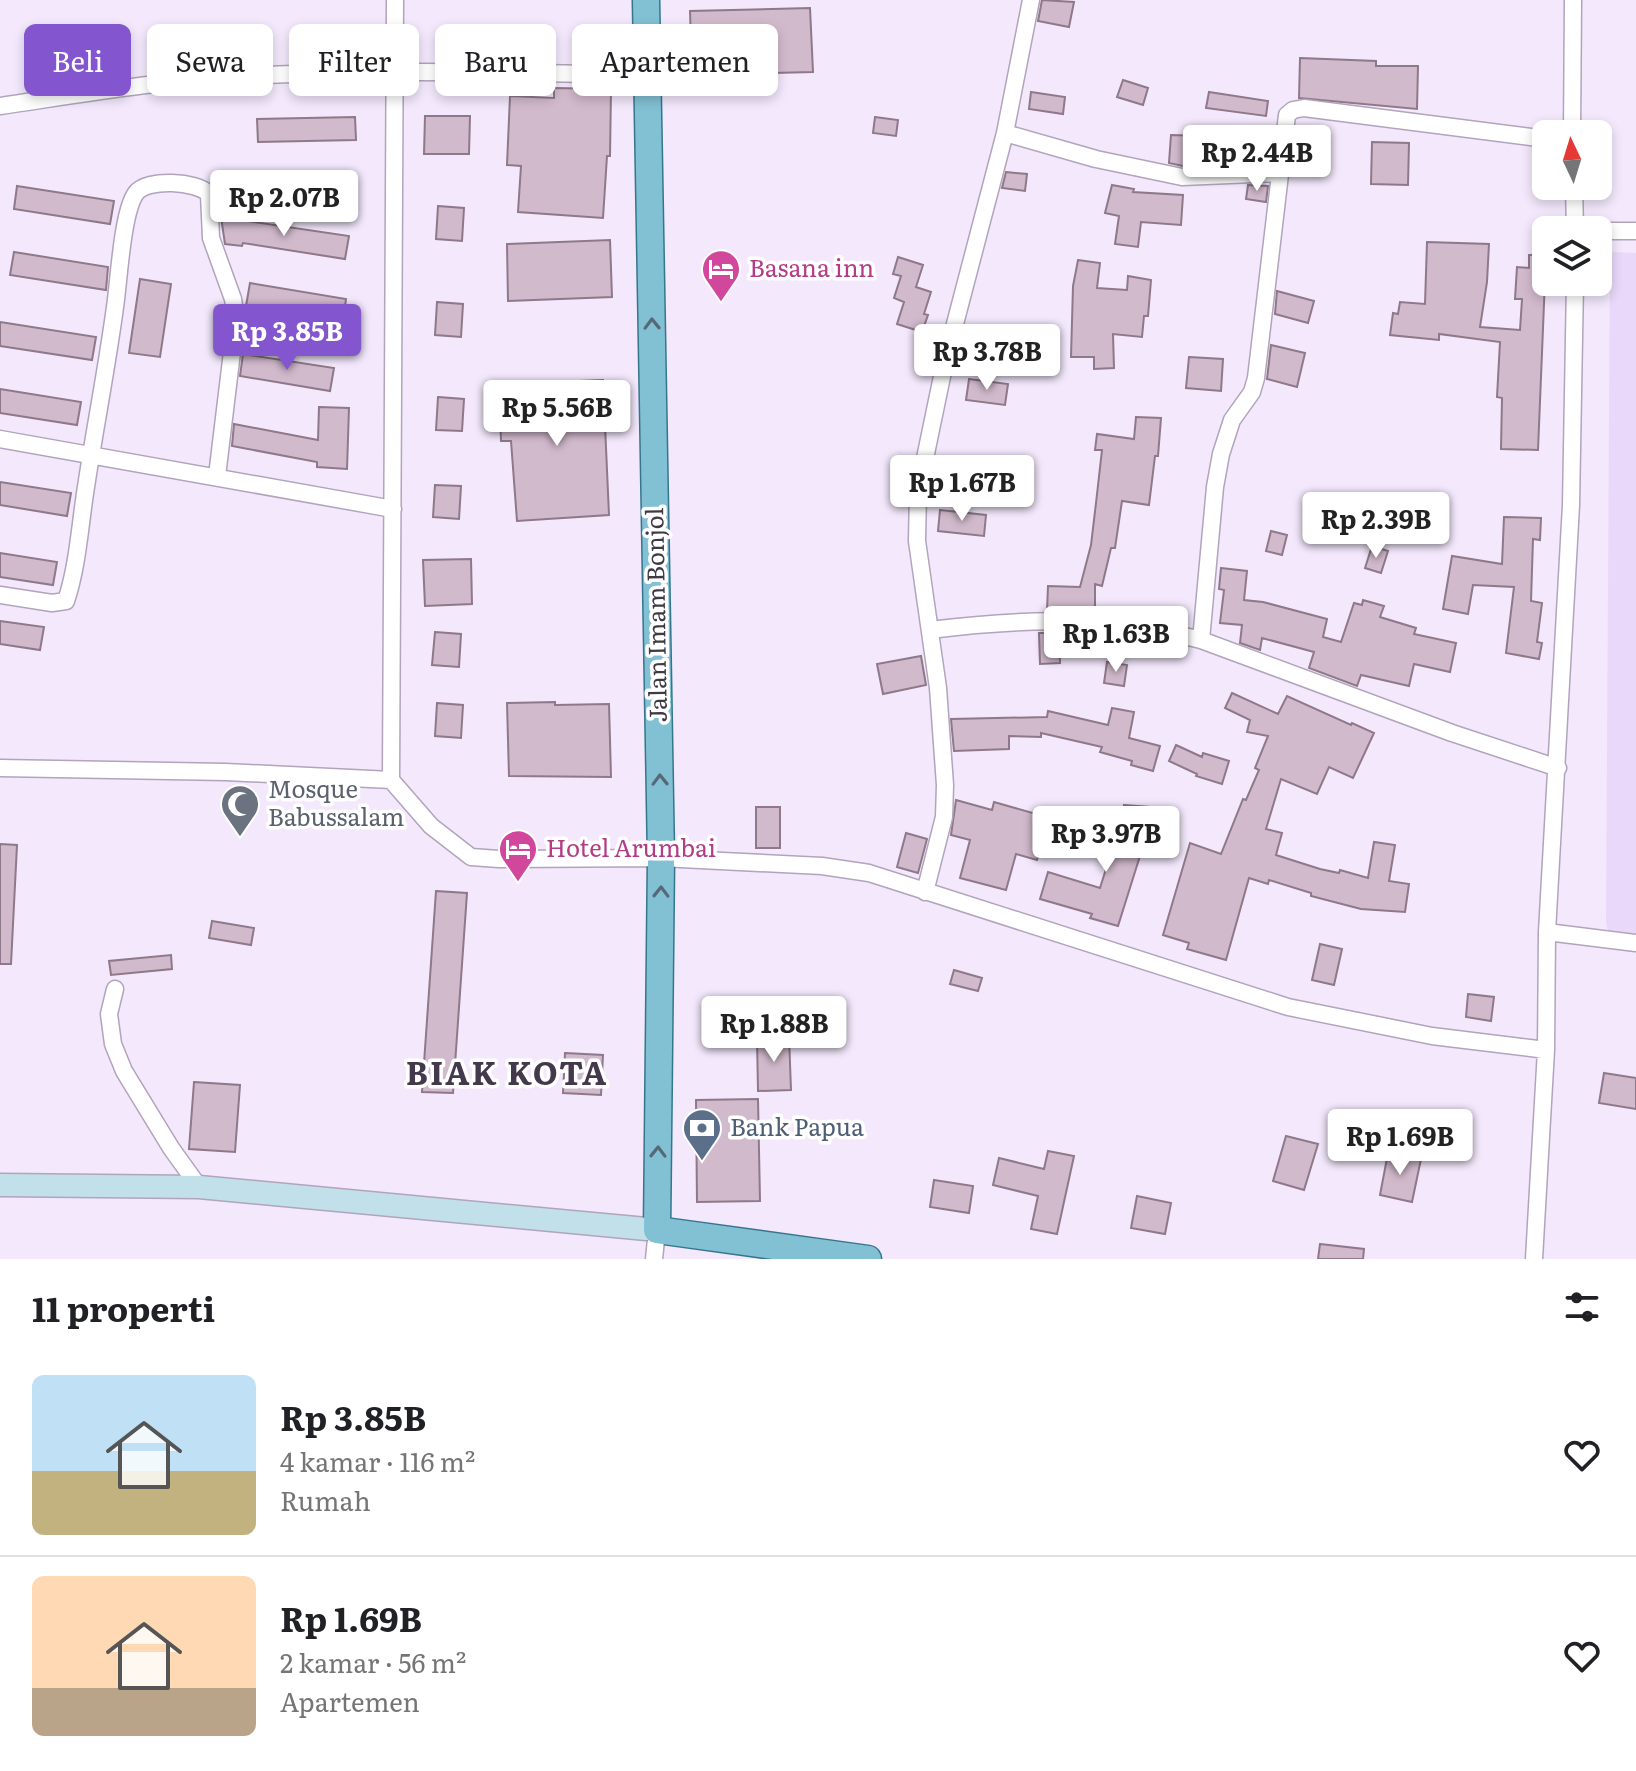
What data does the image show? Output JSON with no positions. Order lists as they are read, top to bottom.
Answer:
{
  "streets": {
    "main road": ["Jalan Imam Bonjol"]
  },
  "one_way": ["Jalan Imam Bonjol"],
  "districts": ["BIAK KOTA"],
  "places": {
    "hotel": ["Basana inn", "Hotel Arumbai"],
    "mosque": ["Mosque Babussalam"],
    "bank": ["Bank Papua"]
  },
  "north": "top",
  "page": {
    "chip": [
      "Beli",
      "Sewa",
      "Filter",
      "Baru",
      "Apartemen"
    ],
    "price": [
      "Rp 2.44B",
      "Rp 2.07B",
      "Rp 3.85B",
      "Rp 3.78B",
      "Rp 5.56B",
      "Rp 1.67B",
      "Rp 2.39B",
      "Rp 1.63B",
      "Rp 3.97B",
      "Rp 1.88B",
      "Rp 1.69B"
    ],
    "heading": "11 properti",
    "list": [
      {
        "name": "Rp 3.85B",
        "note": "4 kamar · 116 m² · Rumah"
      },
      {
        "name": "Rp 1.69B",
        "note": "2 kamar · 56 m² · Apartemen"
      }
    ]
  }
}
